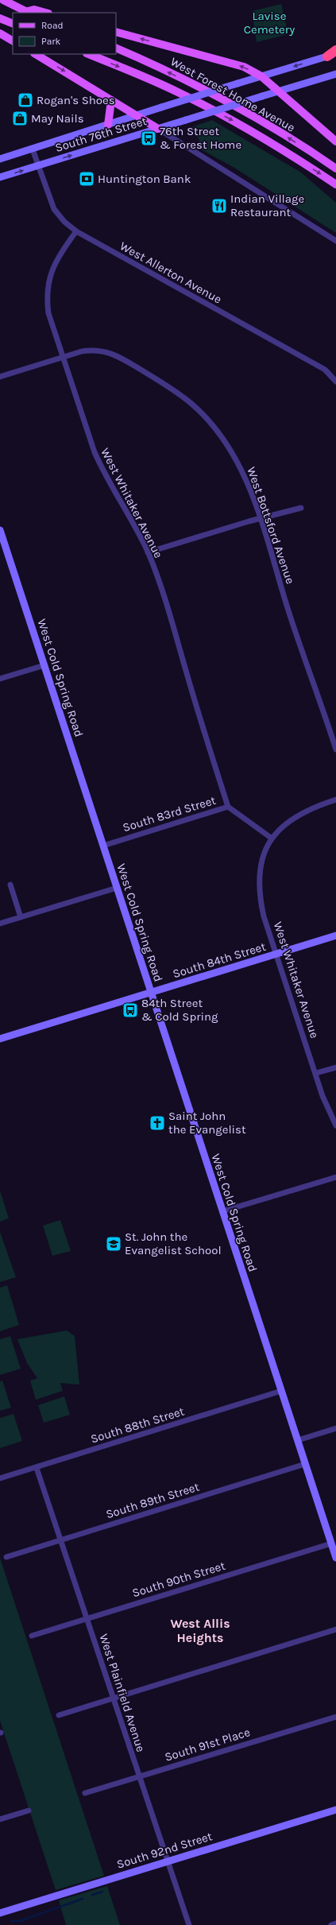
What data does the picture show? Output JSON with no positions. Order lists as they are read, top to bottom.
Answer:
{
  "streets": {
    "main road": ["West Forest Home Avenue"],
    "street": [
      "South 76th Street",
      "West Allerton Avenue",
      "West Whitaker Avenue",
      "West Bottsford Avenue",
      "West Cold Spring Road",
      "South 83rd Street",
      "South 84th Street",
      "South 88th Street",
      "South 89th Street",
      "South 90th Street",
      "West Plainfield Avenue",
      "South 91st Place",
      "South 92nd Street"
    ]
  },
  "crossings": [
    ["South 76th Street", "West Allerton Avenue"],
    ["West Allerton Avenue", "West Whitaker Avenue"],
    ["West Whitaker Avenue", "West Bottsford Avenue"],
    ["West Whitaker Avenue", "South 83rd Street"],
    ["West Whitaker Avenue", "South 84th Street"],
    ["West Cold Spring Road", "South 83rd Street"],
    ["West Cold Spring Road", "South 84th Street"],
    ["West Cold Spring Road", "South 88th Street"],
    ["West Cold Spring Road", "South 89th Street"],
    ["West Cold Spring Road", "South 90th Street"],
    ["South 88th Street", "West Plainfield Avenue"],
    ["South 89th Street", "West Plainfield Avenue"],
    ["South 90th Street", "West Plainfield Avenue"],
    ["West Plainfield Avenue", "South 91st Place"],
    ["West Plainfield Avenue", "South 92nd Street"]
  ],
  "districts": ["West Allis Heights"],
  "parks": ["Lavise Cemetery"],
  "places": {
    "shop": ["Rogan's Shoes", "May Nails"],
    "bus stop": ["76th Street & Forest Home", "84th Street & Cold Spring"],
    "bank": ["Huntington Bank"],
    "restaurant": ["Indian Village Restaurant"],
    "church": ["Saint John the Evangelist"],
    "school or university": ["St. John the Evangelist School"]
  },
  "legend": ["Road", "Park"]
}
